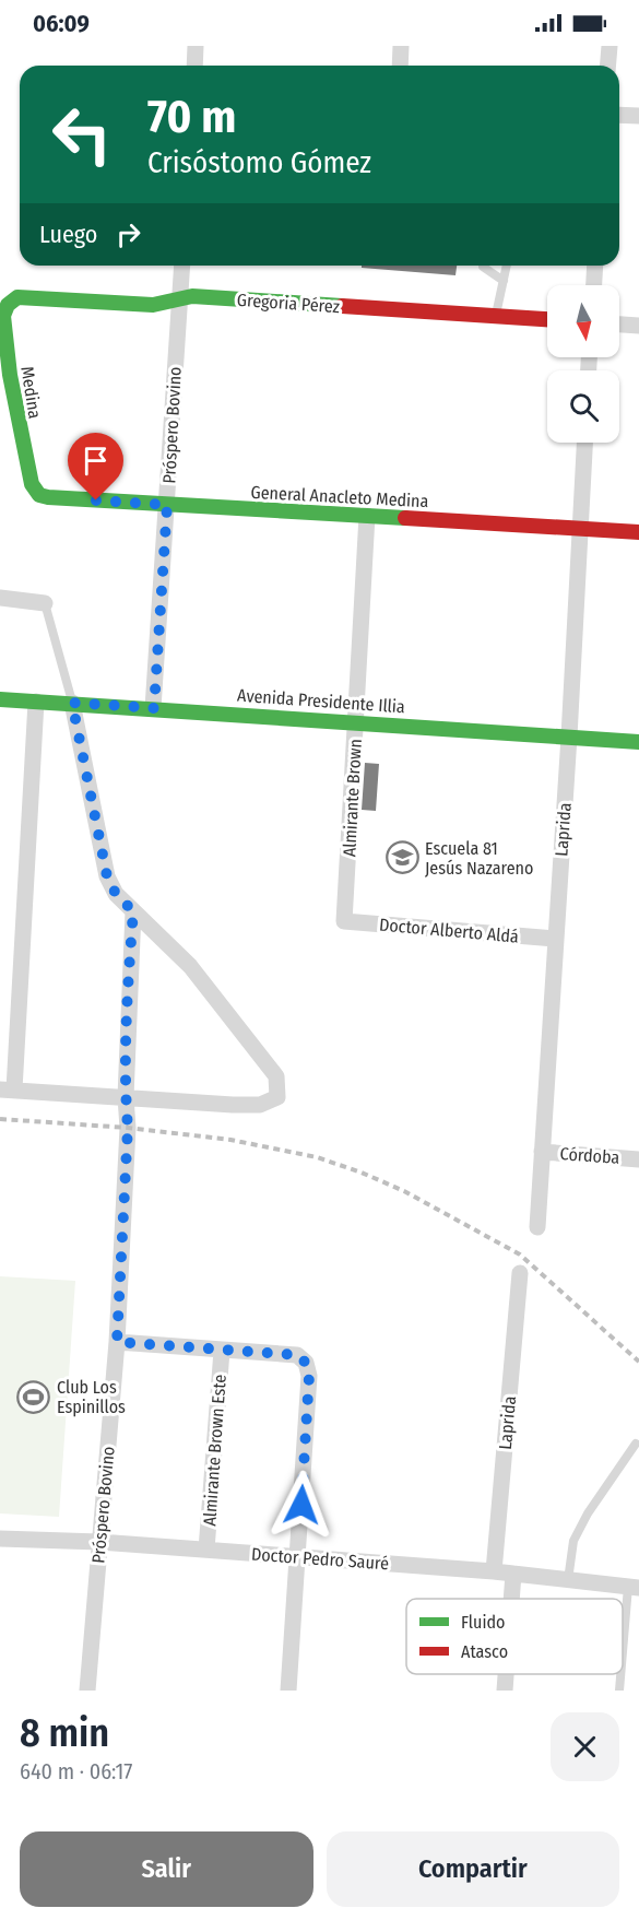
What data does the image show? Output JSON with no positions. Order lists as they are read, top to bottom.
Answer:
{
  "streets": {
    "street": [
      "Gregoria Pérez",
      "Medina",
      "Próspero Bovino",
      "General Anacleto Medina",
      "Avenida Presidente Illia",
      "Almirante Brown",
      "Laprida",
      "Doctor Alberto Aldá",
      "Córdoba",
      "Almirante Brown Este",
      "Doctor Pedro Sauré"
    ]
  },
  "crossings": [
    ["Gregoria Pérez", "Medina"],
    ["Gregoria Pérez", "Próspero Bovino"],
    ["Medina", "General Anacleto Medina"],
    ["Próspero Bovino", "General Anacleto Medina"],
    ["Próspero Bovino", "Avenida Presidente Illia"],
    ["Próspero Bovino", "Doctor Pedro Sauré"],
    ["General Anacleto Medina", "Almirante Brown"],
    ["General Anacleto Medina", "Laprida"],
    ["Avenida Presidente Illia", "Almirante Brown"],
    ["Avenida Presidente Illia", "Laprida"],
    ["Almirante Brown", "Doctor Alberto Aldá"],
    ["Laprida", "Doctor Alberto Aldá"],
    ["Laprida", "Córdoba"],
    ["Laprida", "Doctor Pedro Sauré"],
    ["Almirante Brown Este", "Doctor Pedro Sauré"]
  ],
  "places": {
    "school or university": ["Escuela 81 Jesús Nazareno"],
    "sports": ["Club Los Espinillos"]
  },
  "legend": ["Fluido", "Atasco"],
  "north": "bottom",
  "page": {
    "status": "06:09",
    "turn": ["70 m", "Crisóstomo Gómez"],
    "then": "Luego",
    "heading": ["8 min", "640 m · 06:17"],
    "buttons": ["Salir", "Compartir"]
  }
}
